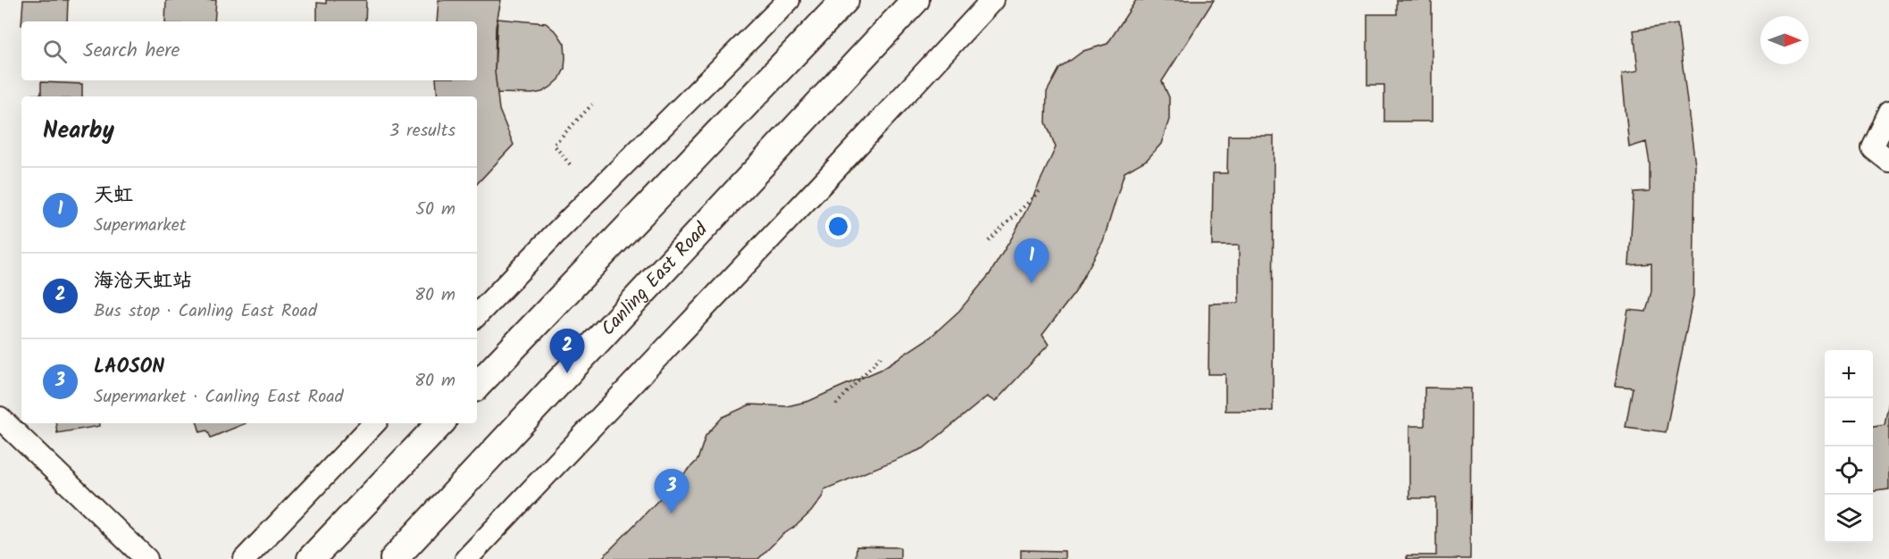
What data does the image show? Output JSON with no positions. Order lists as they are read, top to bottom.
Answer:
{
  "streets": {
    "street": ["Canling East Road"]
  },
  "north": "right",
  "page": {
    "search": "Search here",
    "heading": ["Nearby", "3 results"],
    "list": [
      {
        "mark": "1",
        "name": "天虹",
        "note": "Supermarket",
        "value": "50 m"
      },
      {
        "mark": "2",
        "name": "海沧天虹站",
        "note": "Bus stop · Canling East Road",
        "value": "80 m"
      },
      {
        "mark": "3",
        "name": "LAOSON",
        "note": "Supermarket · Canling East Road",
        "value": "80 m"
      }
    ],
    "pins": ["1", "2", "3"],
    "map_buttons": ["+", "−"]
  }
}
